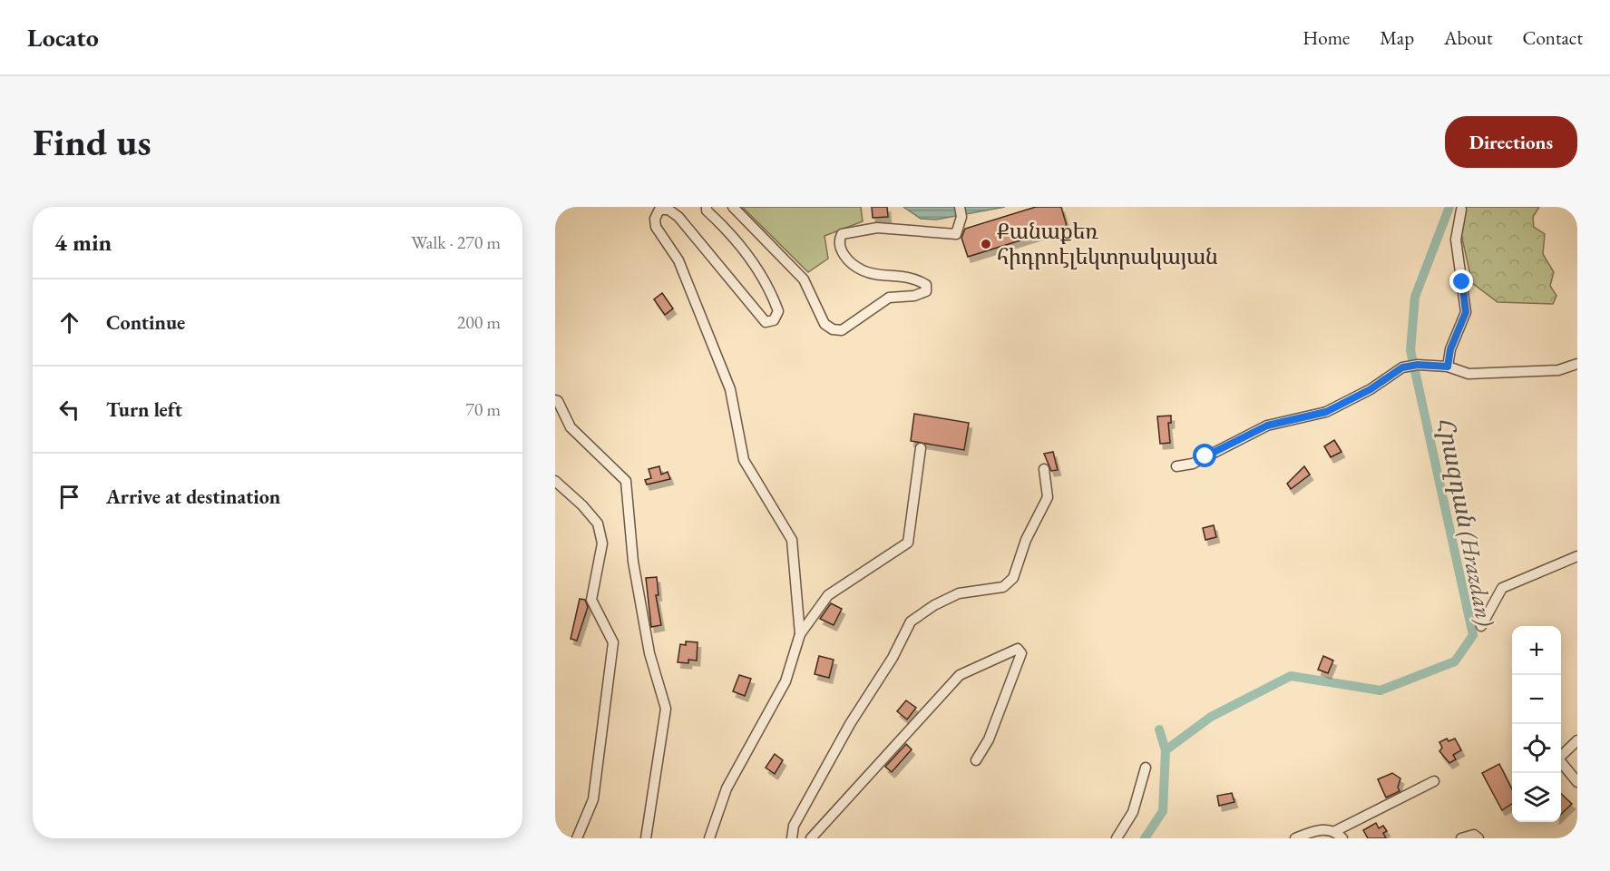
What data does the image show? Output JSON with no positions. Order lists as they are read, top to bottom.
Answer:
{
  "water": ["Հրազդան (Hrazdan)"],
  "places": ["Քանաքեռ հիդրոէլեկտրակայան"],
  "page": {
    "header": "Locato",
    "nav": [
      "Home",
      "Map",
      "About",
      "Contact"
    ],
    "buttons": "Directions",
    "title": "Find us",
    "heading": ["4 min", "Walk · 270 m"],
    "list": [
      ["Continue", "200 m"],
      ["Turn left", "70 m"],
      "Arrive at destination"
    ],
    "map_buttons": ["+", "−"]
  }
}
